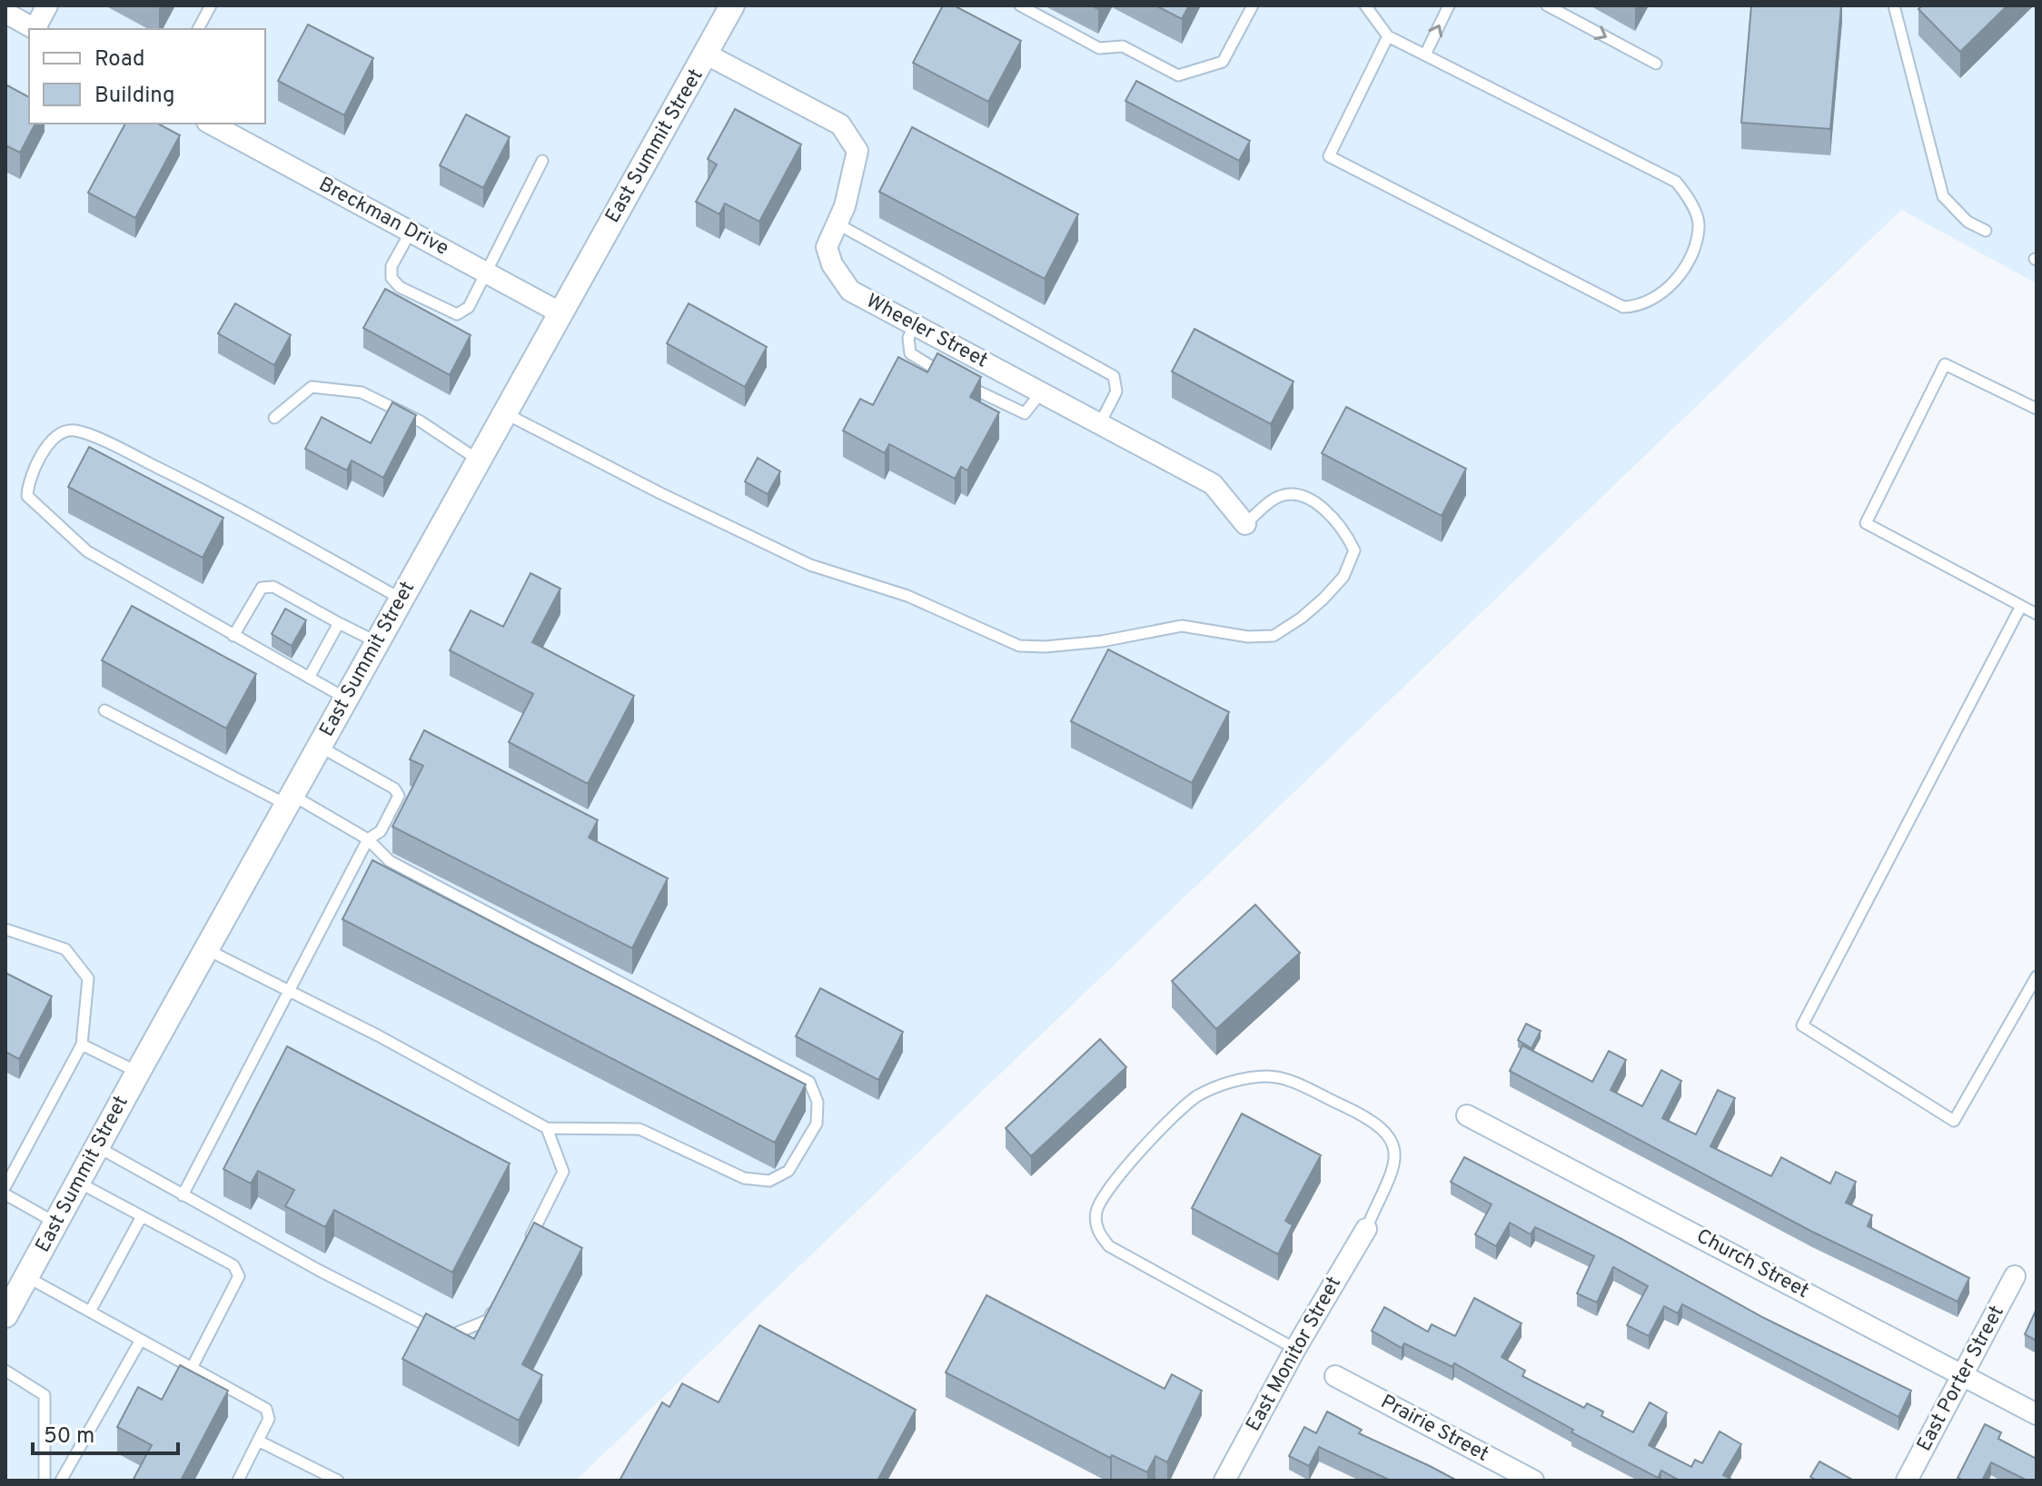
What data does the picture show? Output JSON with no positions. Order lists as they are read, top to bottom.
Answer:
{
  "streets": {
    "street": [
      "East Summit Street",
      "Breckman Drive",
      "Wheeler Street",
      "Church Street",
      "East Monitor Street",
      "East Porter Street",
      "Prairie Street"
    ]
  },
  "crossings": [
    ["East Summit Street", "Breckman Drive"],
    ["East Summit Street", "Wheeler Street"],
    ["Church Street", "East Porter Street"]
  ],
  "legend": ["Road", "Building"],
  "scale_bar": "50 m"
}
